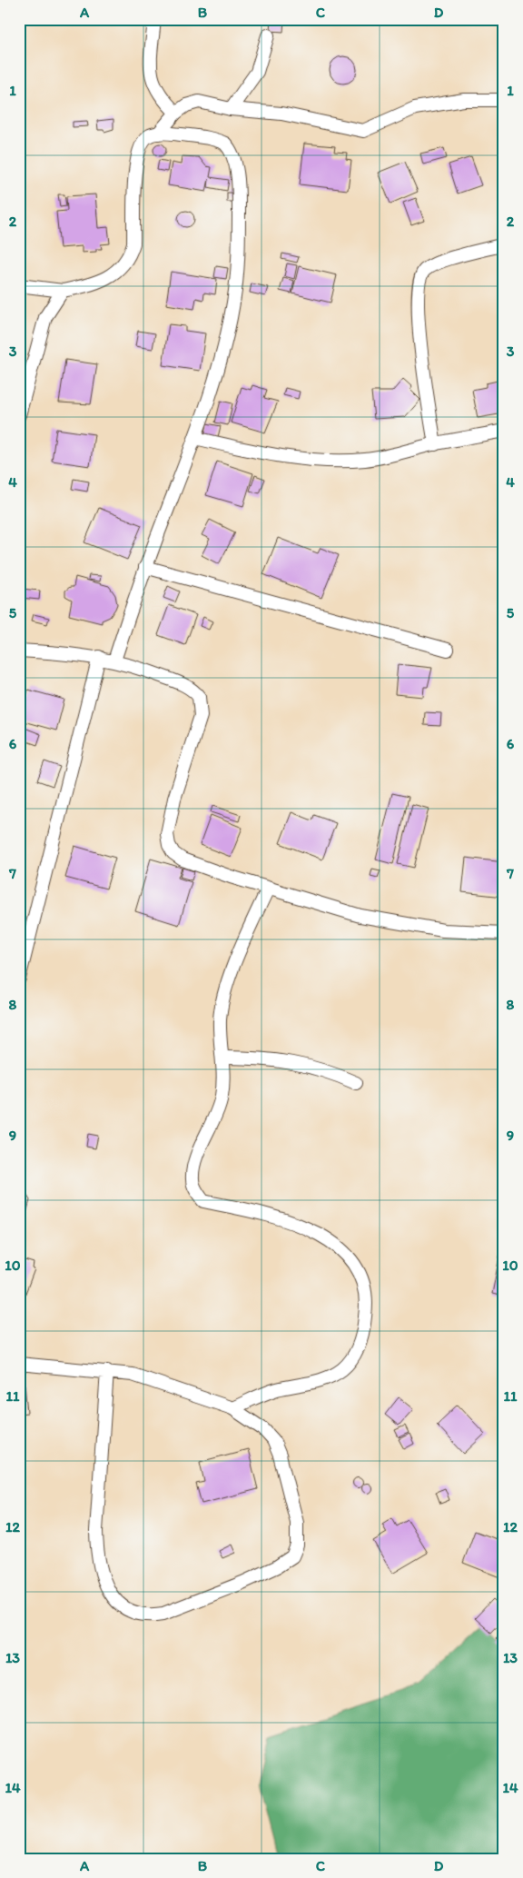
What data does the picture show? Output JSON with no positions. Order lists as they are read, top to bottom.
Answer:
{
  "grid": {
    "columns": [
      "A",
      "B",
      "C",
      "D"
    ],
    "rows": [
      "1",
      "2",
      "3",
      "4",
      "5",
      "6",
      "7",
      "8",
      "9",
      "10",
      "11",
      "12",
      "13",
      "14"
    ]
  }
}
